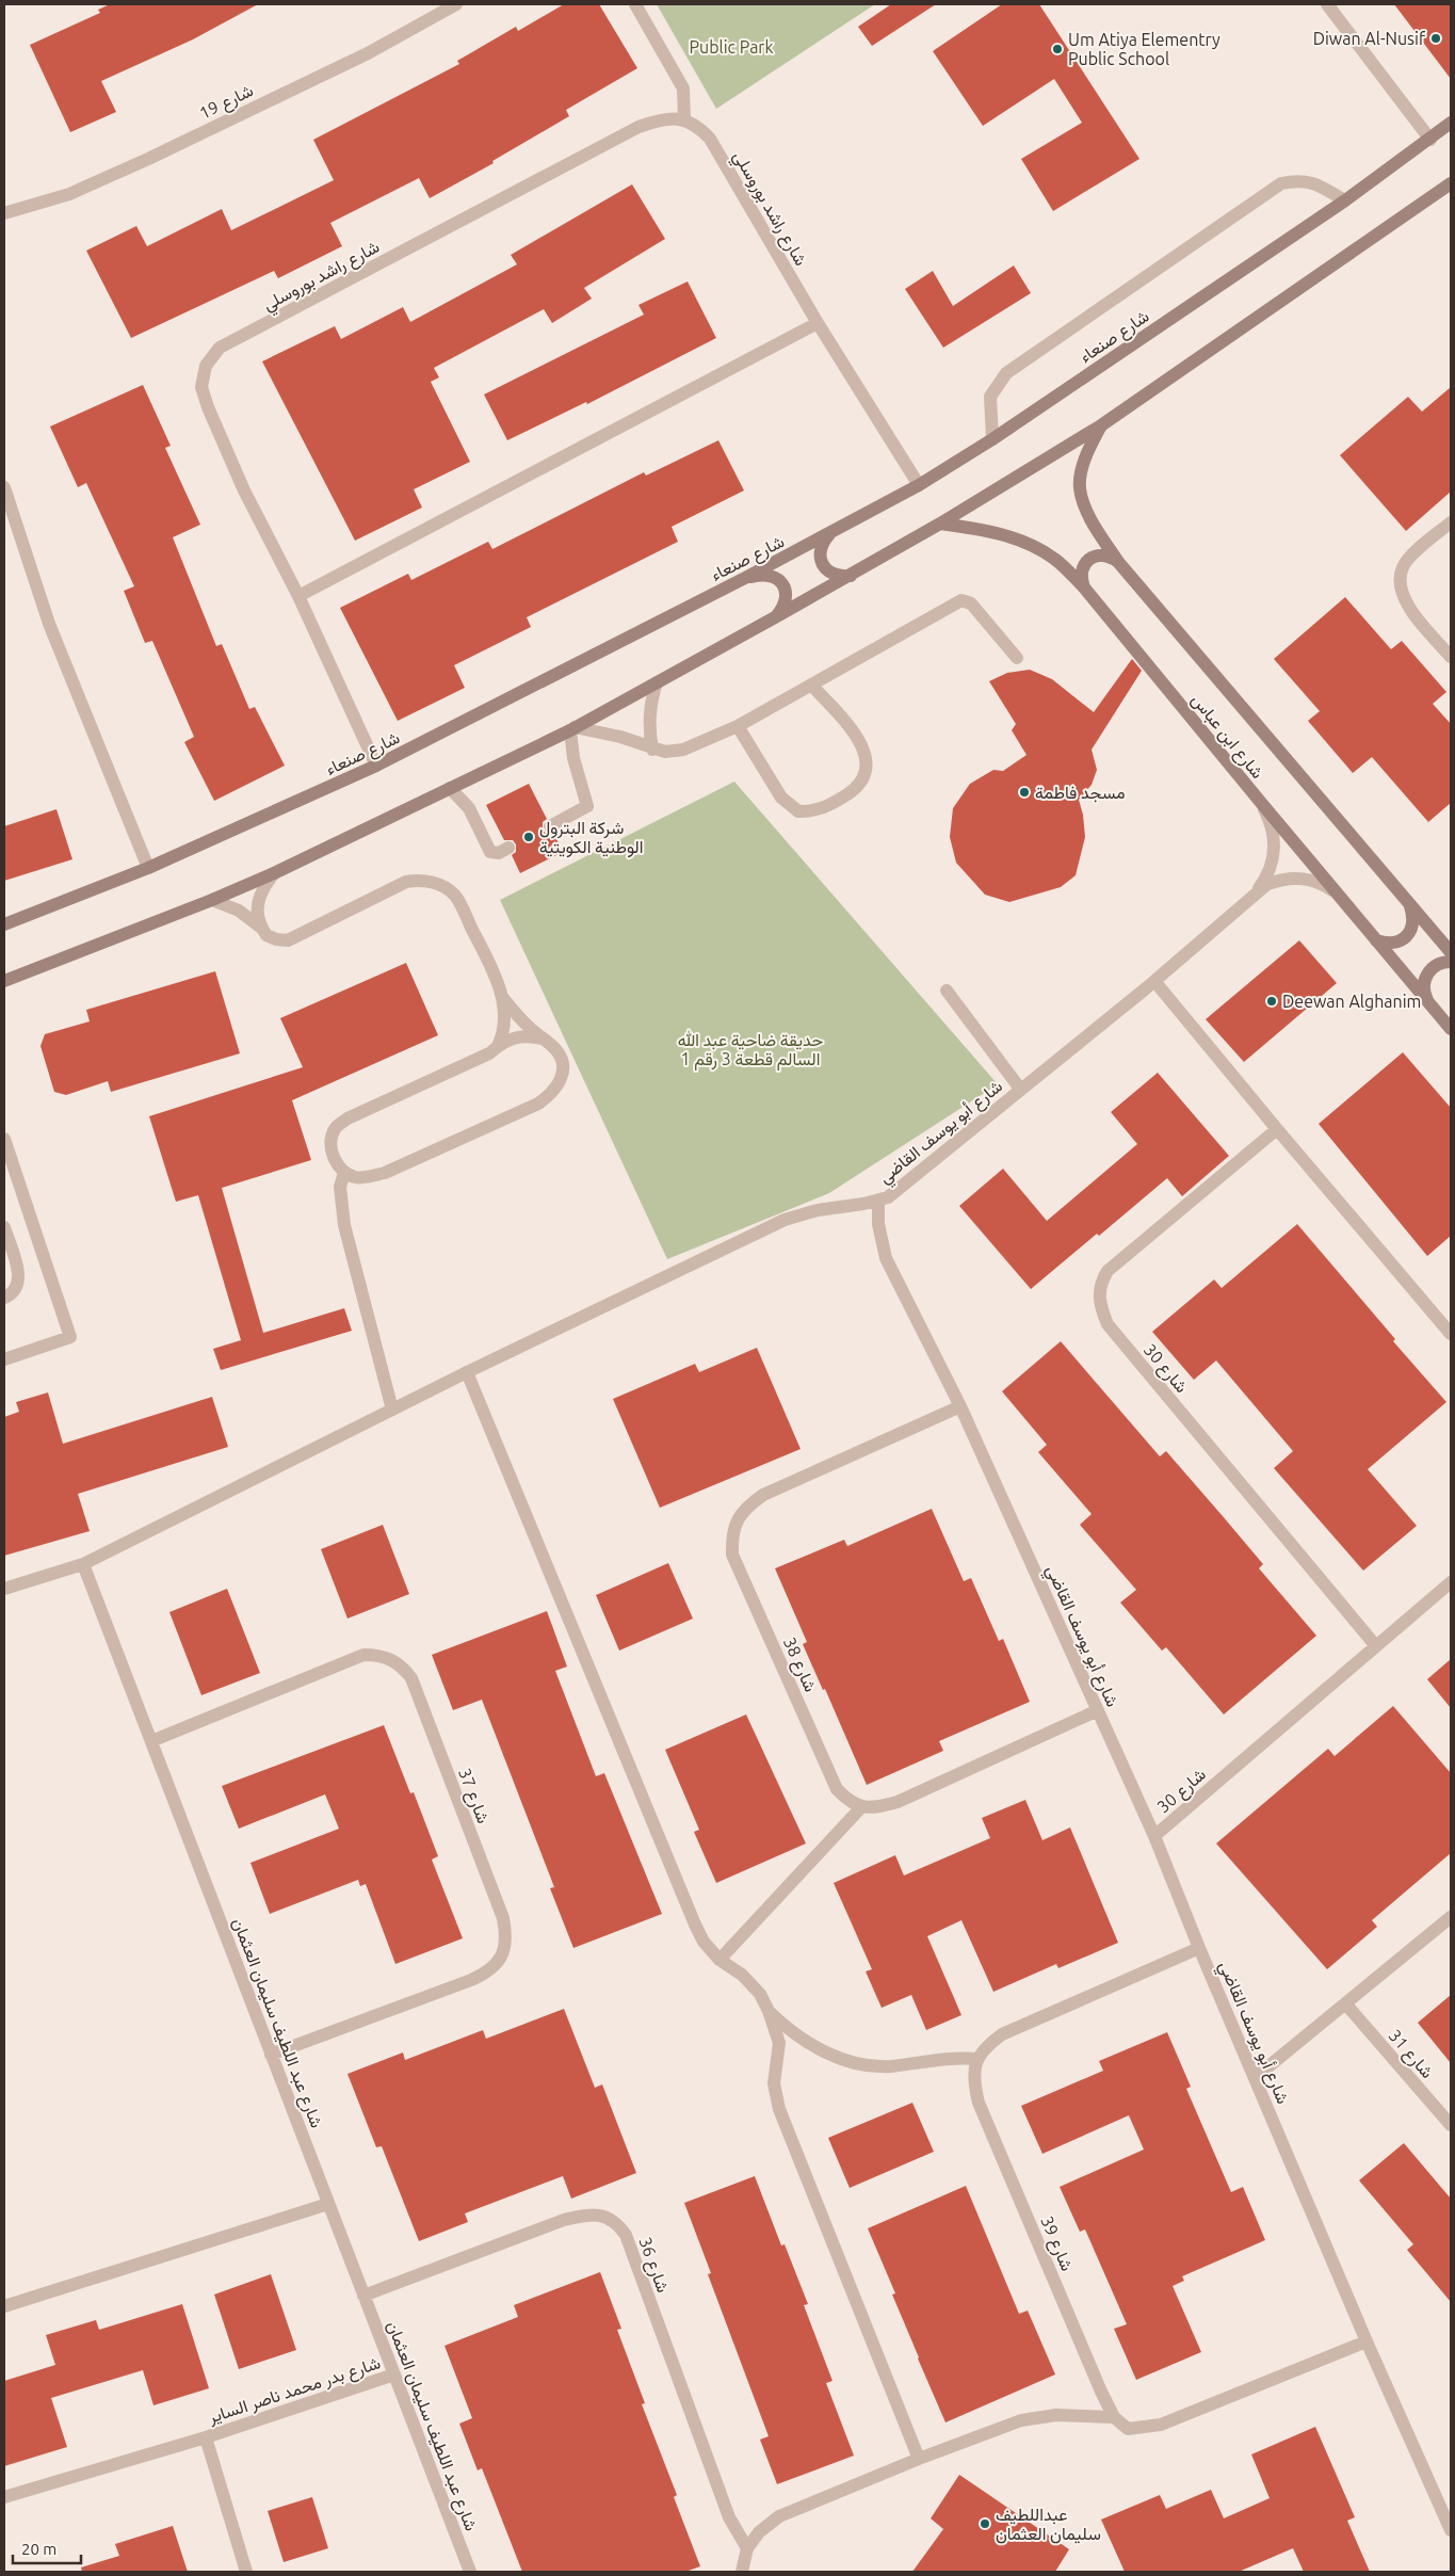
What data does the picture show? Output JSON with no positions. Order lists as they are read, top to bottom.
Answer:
{
  "streets": {
    "main road": ["شارع صنعاء", "شارع ابن عباس"],
    "street": [
      "شارع 19",
      "شارع راشد بوروسلي",
      "شارع أبو يوسف القاضي",
      "شارع 30",
      "شارع 38",
      "شارع 37",
      "شارع عبد اللطيف سليمان العثمان",
      "شارع 31",
      "شارع 39",
      "شارع 36",
      "شارع بدر محمد ناصر الساير"
    ]
  },
  "crossings": [
    ["شارع راشد بوروسلي", "شارع صنعاء"],
    ["شارع ابن عباس", "شارع أبو يوسف القاضي"],
    ["شارع أبو يوسف القاضي", "شارع 30"],
    ["شارع أبو يوسف القاضي", "شارع 38"],
    ["شارع 37", "شارع عبد اللطيف سليمان العثمان"],
    ["شارع عبد اللطيف سليمان العثمان", "شارع 36"],
    ["شارع عبد اللطيف سليمان العثمان", "شارع بدر محمد ناصر الساير"]
  ],
  "parks": ["Public Park", "حديقة ضاحية عبد الله السالم قطعة 3 رقم 1"],
  "places": [
    "Diwan Al-Nusif",
    "Um Atiya Elementry Public School",
    "مسجد فاطمة",
    "شركة البترول الوطنية الكويتية",
    "Deewan Alghanim",
    "عبداللطيف سليمان العثمان"
  ],
  "scale_bar": "20 m"
}
